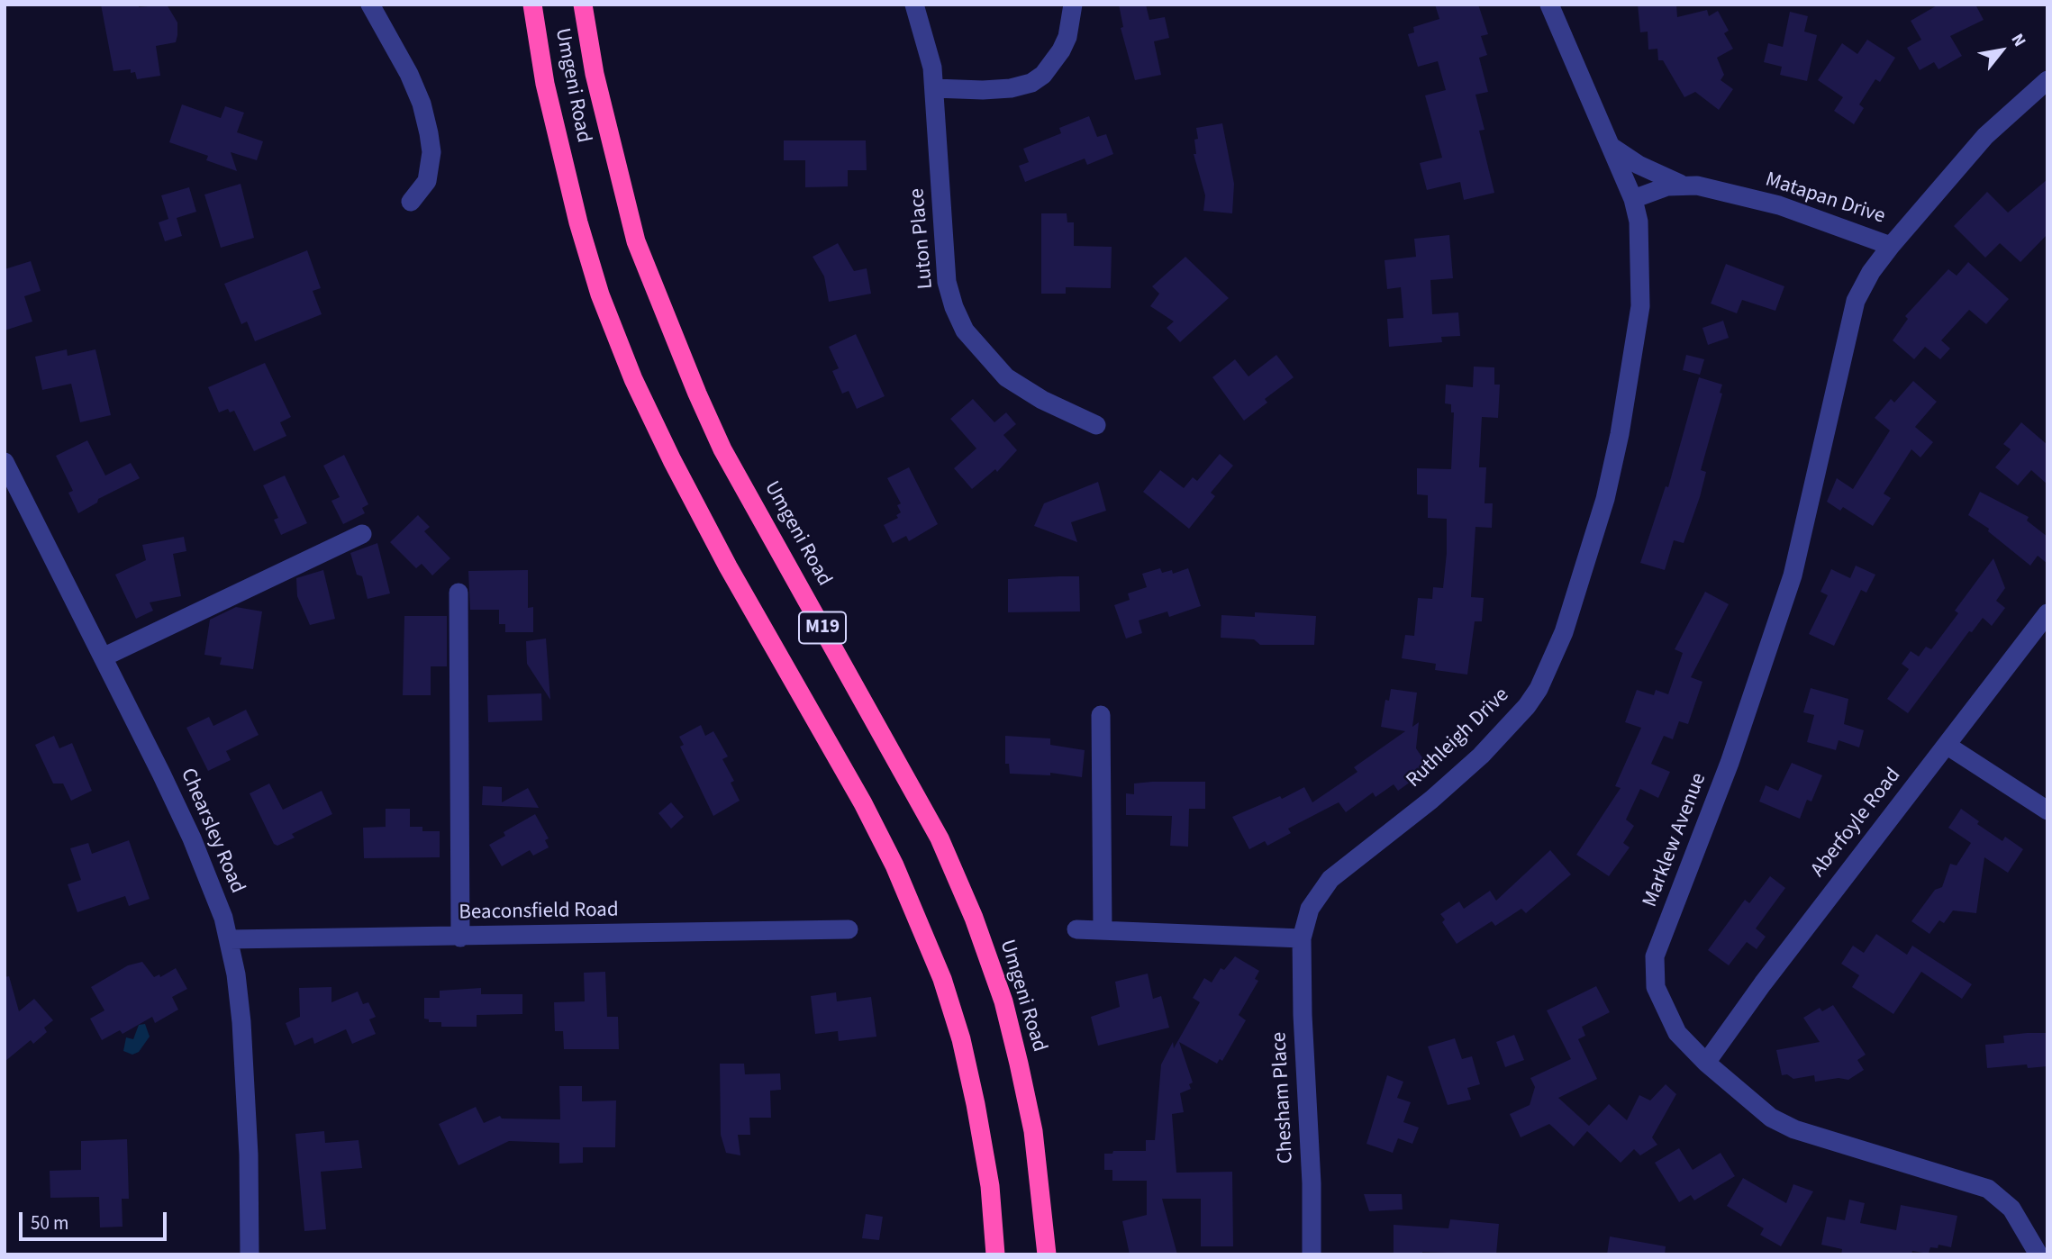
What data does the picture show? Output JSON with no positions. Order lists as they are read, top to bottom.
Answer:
{
  "streets": {
    "highway": ["Umgeni Road", "M19"],
    "street": [
      "Matapan Drive",
      "Luton Place",
      "Ruthleigh Drive",
      "Aberfoyle Road",
      "Chearsley Road",
      "Marklew Avenue",
      "Beaconsfield Road",
      "Chesham Place"
    ]
  },
  "crossings": [
    ["Matapan Drive", "Ruthleigh Drive"],
    ["Matapan Drive", "Marklew Avenue"],
    ["Ruthleigh Drive", "Chesham Place"],
    ["Aberfoyle Road", "Marklew Avenue"],
    ["Chearsley Road", "Beaconsfield Road"]
  ],
  "scale_bar": "50 m",
  "north": "top right"
}
